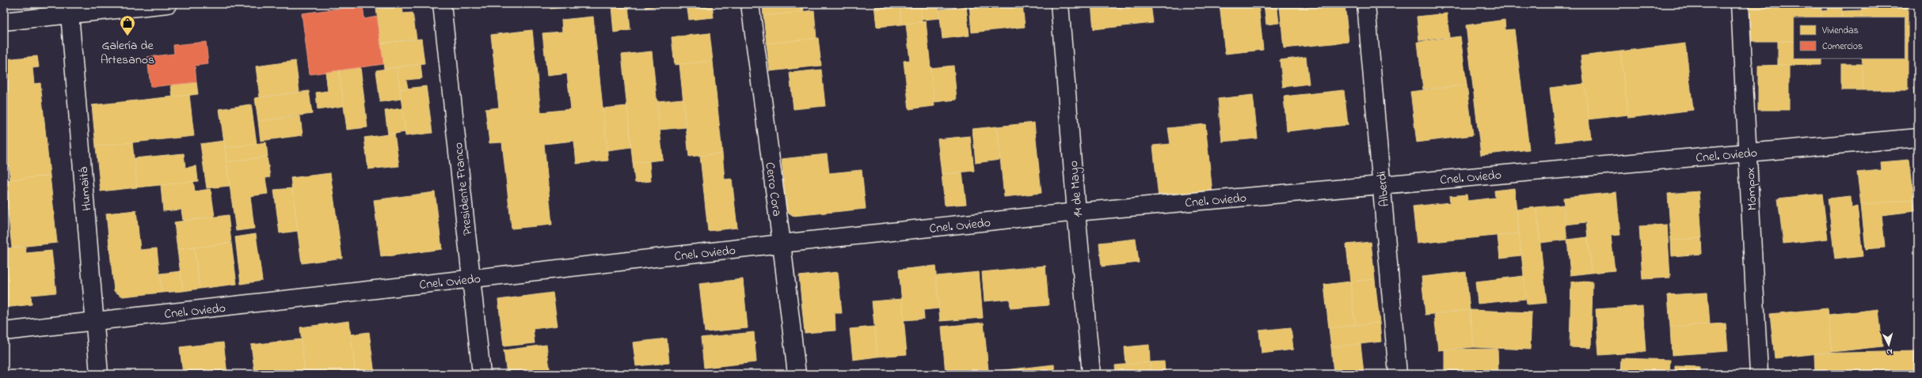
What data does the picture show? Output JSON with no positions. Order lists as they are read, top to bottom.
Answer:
{
  "streets": {
    "street": [
      "Cnel. Oviedo",
      "Humaitá",
      "Presidente Franco",
      "Cerro Cora",
      "14 de Mayo",
      "Alberdi",
      "Mómpox"
    ]
  },
  "crossings": [
    ["Cnel. Oviedo", "Humaitá"],
    ["Cnel. Oviedo", "Presidente Franco"],
    ["Cnel. Oviedo", "Cerro Cora"],
    ["Cnel. Oviedo", "14 de Mayo"],
    ["Cnel. Oviedo", "Alberdi"],
    ["Cnel. Oviedo", "Mómpox"]
  ],
  "places": {
    "shop": ["Galería de Artesanos"]
  },
  "legend": ["Viviendas", "Comercios"],
  "north": "bottom"
}
